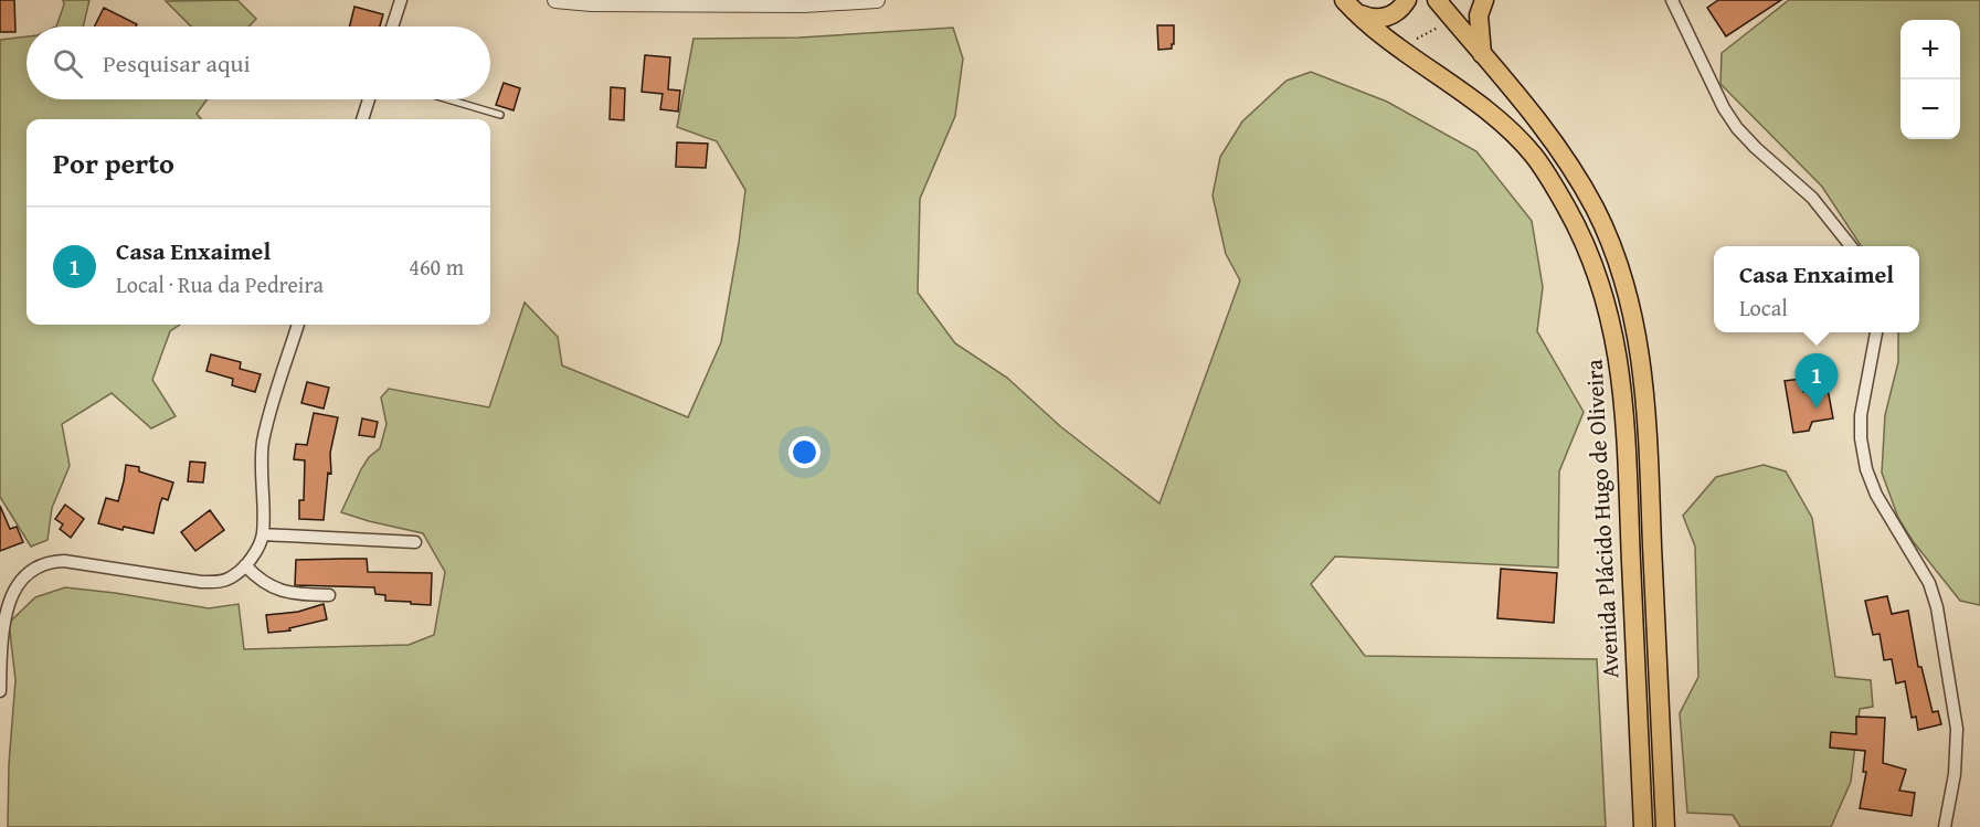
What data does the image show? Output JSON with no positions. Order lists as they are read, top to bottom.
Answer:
{
  "streets": {
    "main road": ["Avenida Plácido Hugo de Oliveira"]
  },
  "page": {
    "map_buttons": ["+", "−"],
    "search": "Pesquisar aqui",
    "heading": "Por perto",
    "list": [
      {
        "mark": "1",
        "name": "Casa Enxaimel",
        "note": "Local · Rua da Pedreira",
        "value": "460 m"
      }
    ],
    "popup": ["Casa Enxaimel", "Local"],
    "pins": "1"
  }
}
